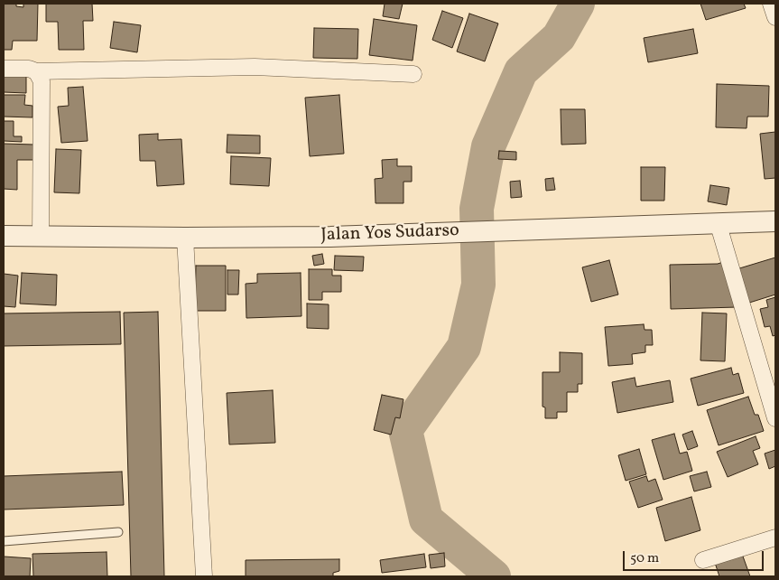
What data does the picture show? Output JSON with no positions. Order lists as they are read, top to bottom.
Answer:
{
  "streets": {
    "street": ["Jalan Yos Sudarso"]
  },
  "scale_bar": "50 m"
}
